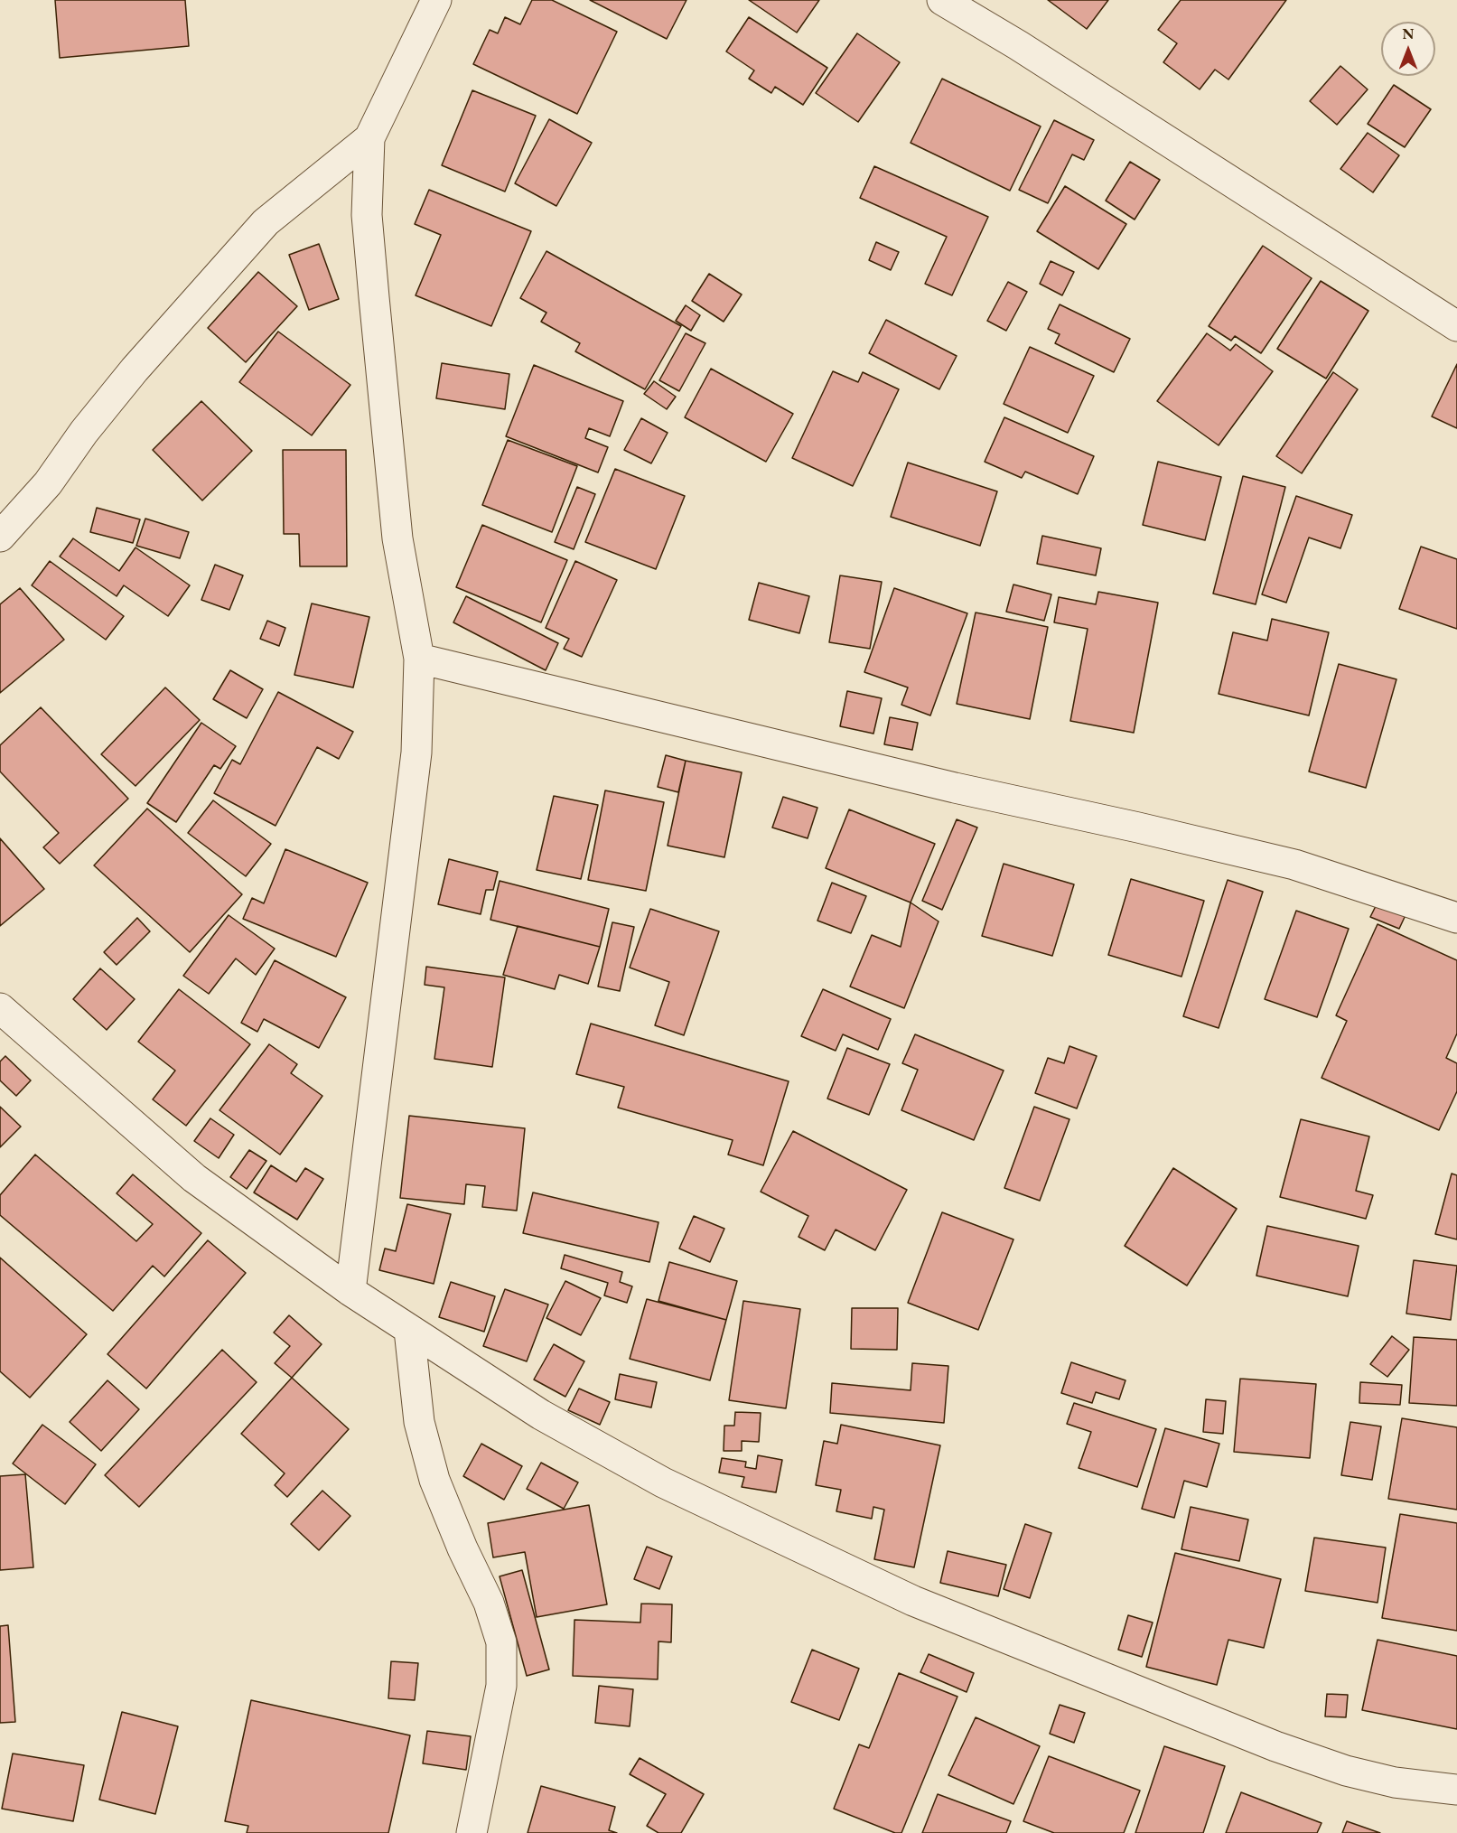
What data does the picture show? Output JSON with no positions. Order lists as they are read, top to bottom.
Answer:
{
  "north": "top"
}
